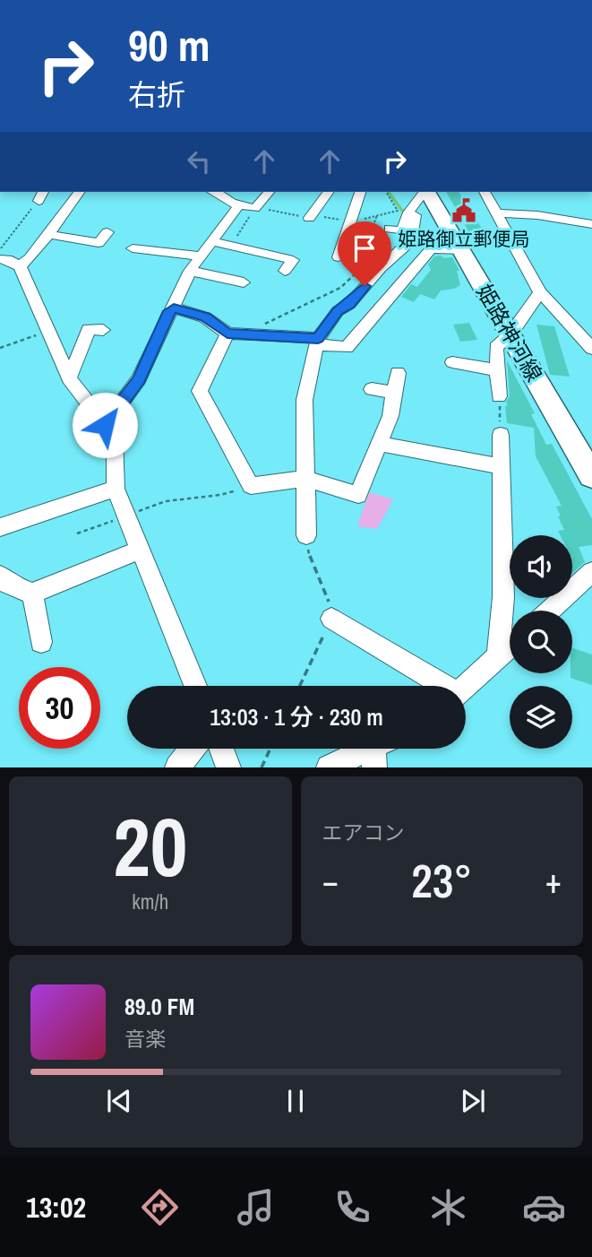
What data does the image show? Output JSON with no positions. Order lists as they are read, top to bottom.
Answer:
{
  "streets": {
    "main road": ["姫路神河線"]
  },
  "places": {
    "public building": ["姫路御立郵便局"]
  },
  "page": {
    "turn": ["90 m", "右折"],
    "limit": "30",
    "trip": "13:03 · 1 分 · 230 m",
    "tile": [
      ["20", "km/h"],
      "エアコン"
    ],
    "heat": ["−", "23°", "+"],
    "song": ["89.0 FM", "音楽"],
    "tabs": "13:02"
  }
}
